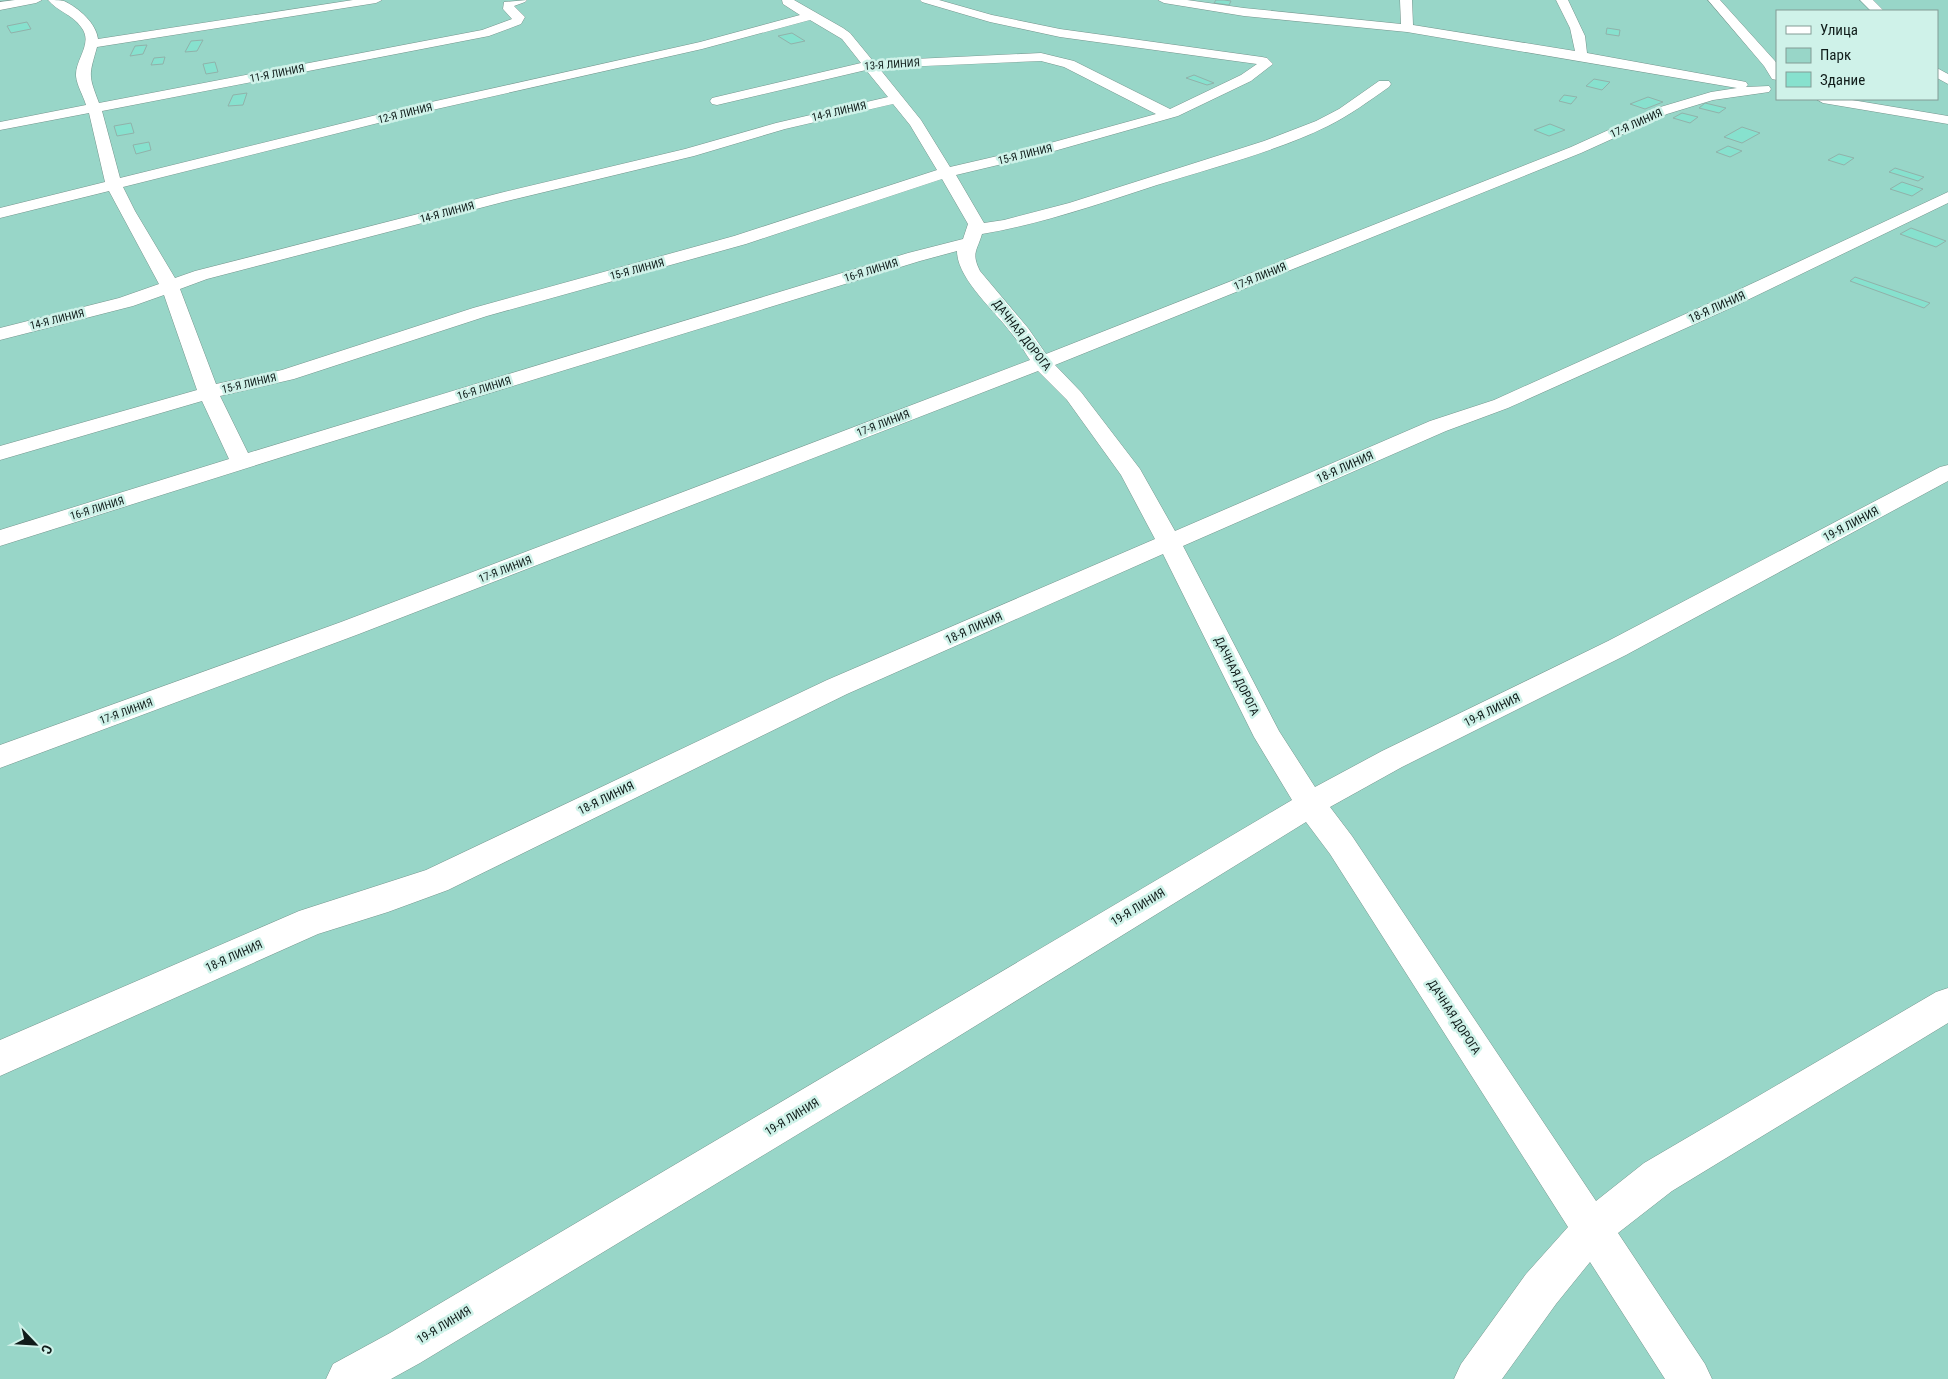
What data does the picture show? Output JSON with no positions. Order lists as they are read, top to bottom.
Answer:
{
  "streets": {
    "street": [
      "13-Я ЛИНИЯ",
      "11-Я ЛИНИЯ",
      "14-Я ЛИНИЯ",
      "12-Я ЛИНИЯ",
      "17-Я ЛИНИЯ",
      "15-Я ЛИНИЯ",
      "16-Я ЛИНИЯ",
      "18-Я ЛИНИЯ",
      "ДАЧНАЯ ДОРОГА",
      "19-Я ЛИНИЯ"
    ]
  },
  "crossings": [
    ["13-Я ЛИНИЯ", "15-Я ЛИНИЯ"],
    ["13-Я ЛИНИЯ", "ДАЧНАЯ ДОРОГА"],
    ["14-Я ЛИНИЯ", "ДАЧНАЯ ДОРОГА"],
    ["12-Я ЛИНИЯ", "ДАЧНАЯ ДОРОГА"],
    ["17-Я ЛИНИЯ", "ДАЧНАЯ ДОРОГА"],
    ["15-Я ЛИНИЯ", "ДАЧНАЯ ДОРОГА"],
    ["16-Я ЛИНИЯ", "ДАЧНАЯ ДОРОГА"],
    ["18-Я ЛИНИЯ", "ДАЧНАЯ ДОРОГА"],
    ["ДАЧНАЯ ДОРОГА", "19-Я ЛИНИЯ"]
  ],
  "legend": ["Улица", "Парк", "Здание"],
  "north": "bottom right"
}
